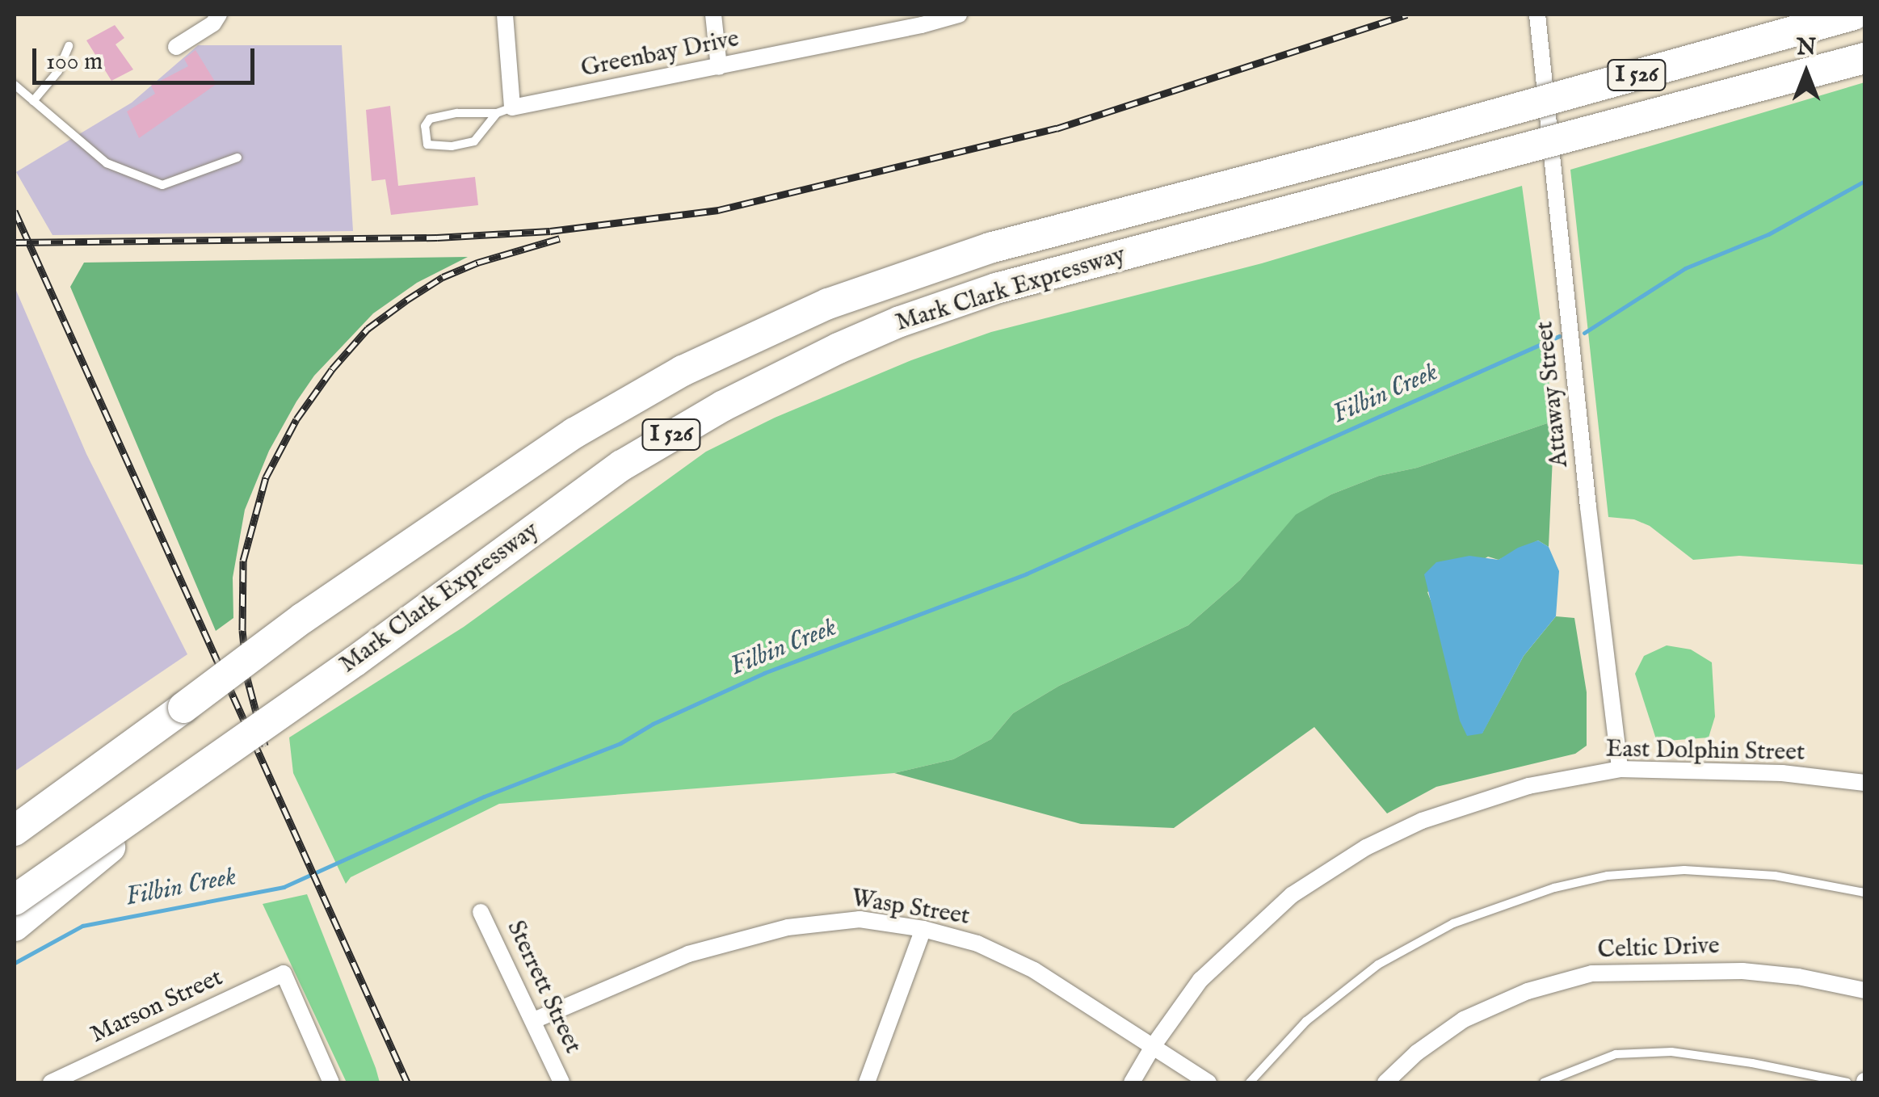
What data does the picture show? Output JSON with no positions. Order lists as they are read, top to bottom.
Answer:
{
  "streets": {
    "highway": ["I 526", "Mark Clark Expressway"],
    "street": [
      "Greenbay Drive",
      "Attaway Street",
      "East Dolphin Street",
      "Wasp Street",
      "Celtic Drive",
      "Sterrett Street",
      "Marson Street"
    ]
  },
  "crossings": [
    ["Attaway Street", "East Dolphin Street"],
    ["East Dolphin Street", "Wasp Street"],
    ["Wasp Street", "Sterrett Street"]
  ],
  "water": ["Filbin Creek"],
  "scale_bar": "100 m",
  "north": "top"
}
